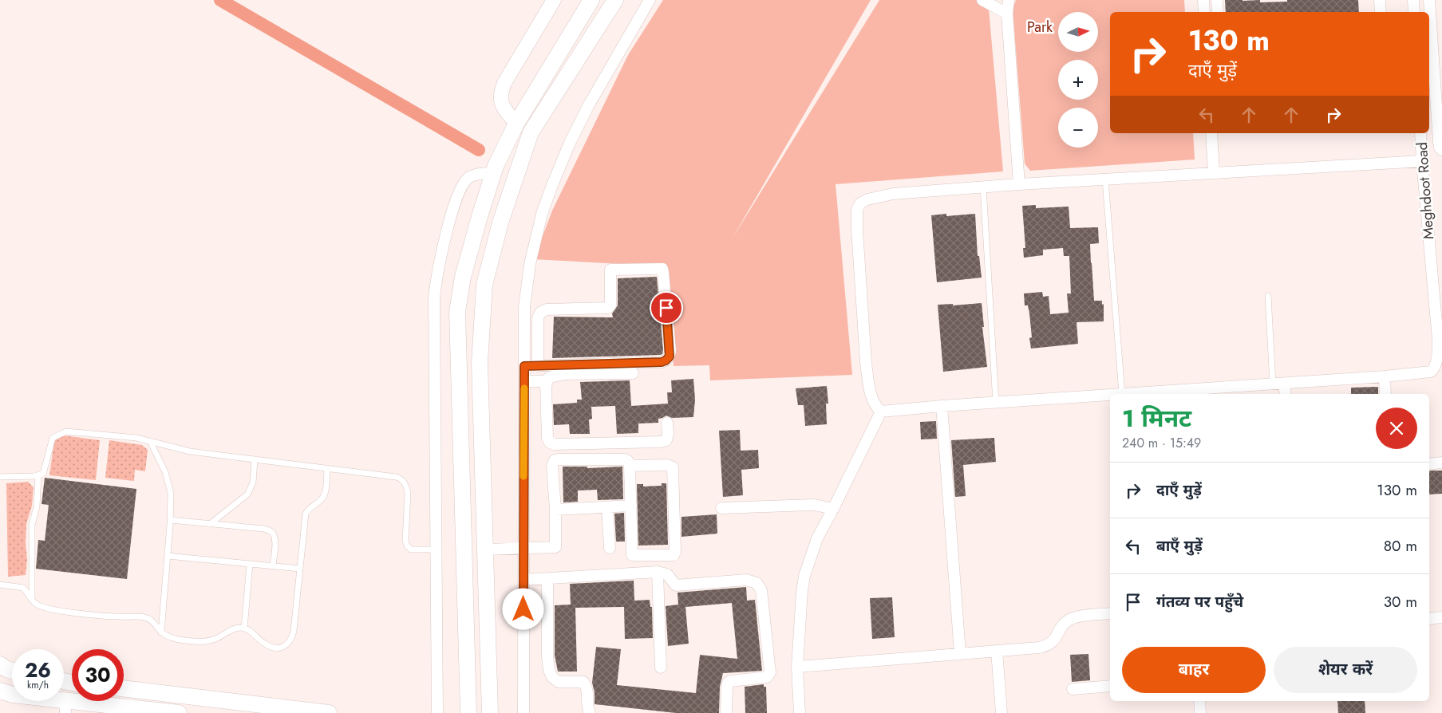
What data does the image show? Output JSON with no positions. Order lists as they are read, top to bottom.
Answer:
{
  "streets": {
    "street": ["Meghdoot Road"]
  },
  "parks": ["Park"],
  "north": "right",
  "page": {
    "map_buttons": ["+", "−"],
    "turn": ["130 m", "दाएँ मुड़ें"],
    "heading": ["1 मिनट", "240 m · 15:49"],
    "list": [
      {
        "name": "दाएँ मुड़ें",
        "value": "130 m"
      },
      {
        "name": "बाएँ मुड़ें",
        "value": "80 m"
      },
      {
        "name": "गंतव्य पर पहुँचे",
        "value": "30 m"
      }
    ],
    "buttons": ["बाहर", "शेयर करें"],
    "speed": "26 km/h",
    "limit": "30"
  }
}
